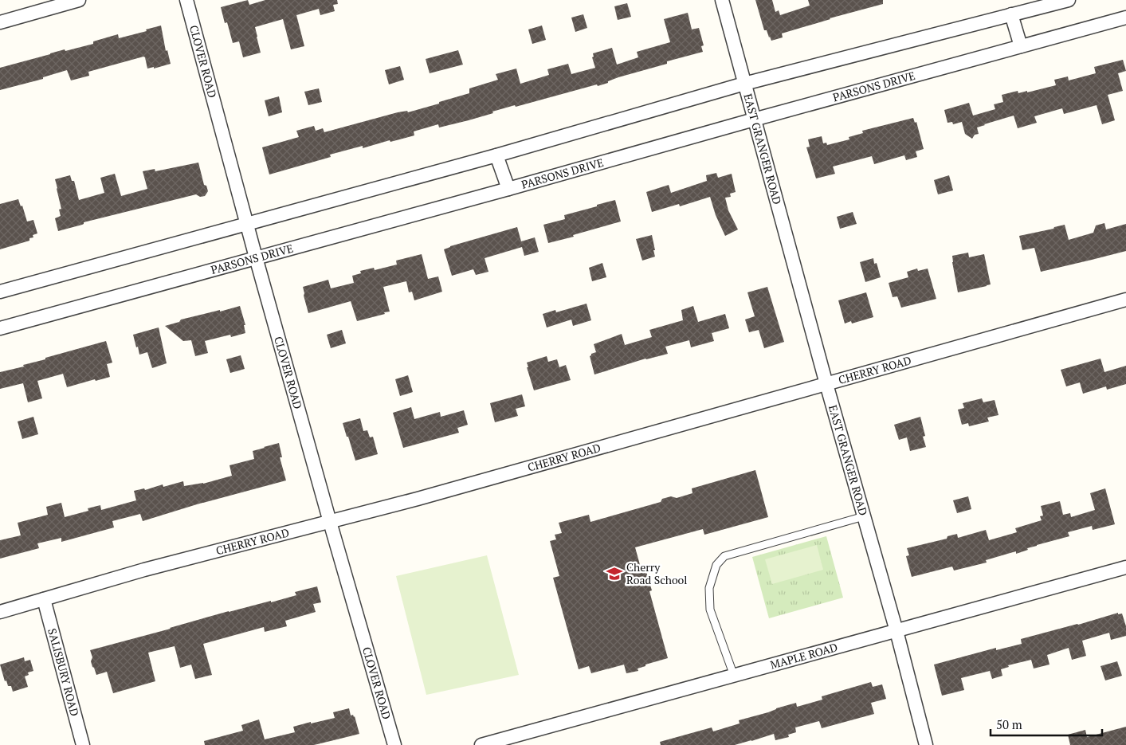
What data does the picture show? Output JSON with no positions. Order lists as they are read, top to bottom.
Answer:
{
  "streets": {
    "street": [
      "CLOVER ROAD",
      "PARSONS DRIVE",
      "EAST GRANGER ROAD",
      "CHERRY ROAD",
      "MAPLE ROAD",
      "SALISBURY ROAD"
    ]
  },
  "crossings": [
    ["CLOVER ROAD", "PARSONS DRIVE"],
    ["CLOVER ROAD", "CHERRY ROAD"],
    ["PARSONS DRIVE", "EAST GRANGER ROAD"],
    ["EAST GRANGER ROAD", "CHERRY ROAD"],
    ["EAST GRANGER ROAD", "MAPLE ROAD"],
    ["CHERRY ROAD", "SALISBURY ROAD"]
  ],
  "places": {
    "school or university": ["Cherry Road School"]
  },
  "scale_bar": "50 m"
}
